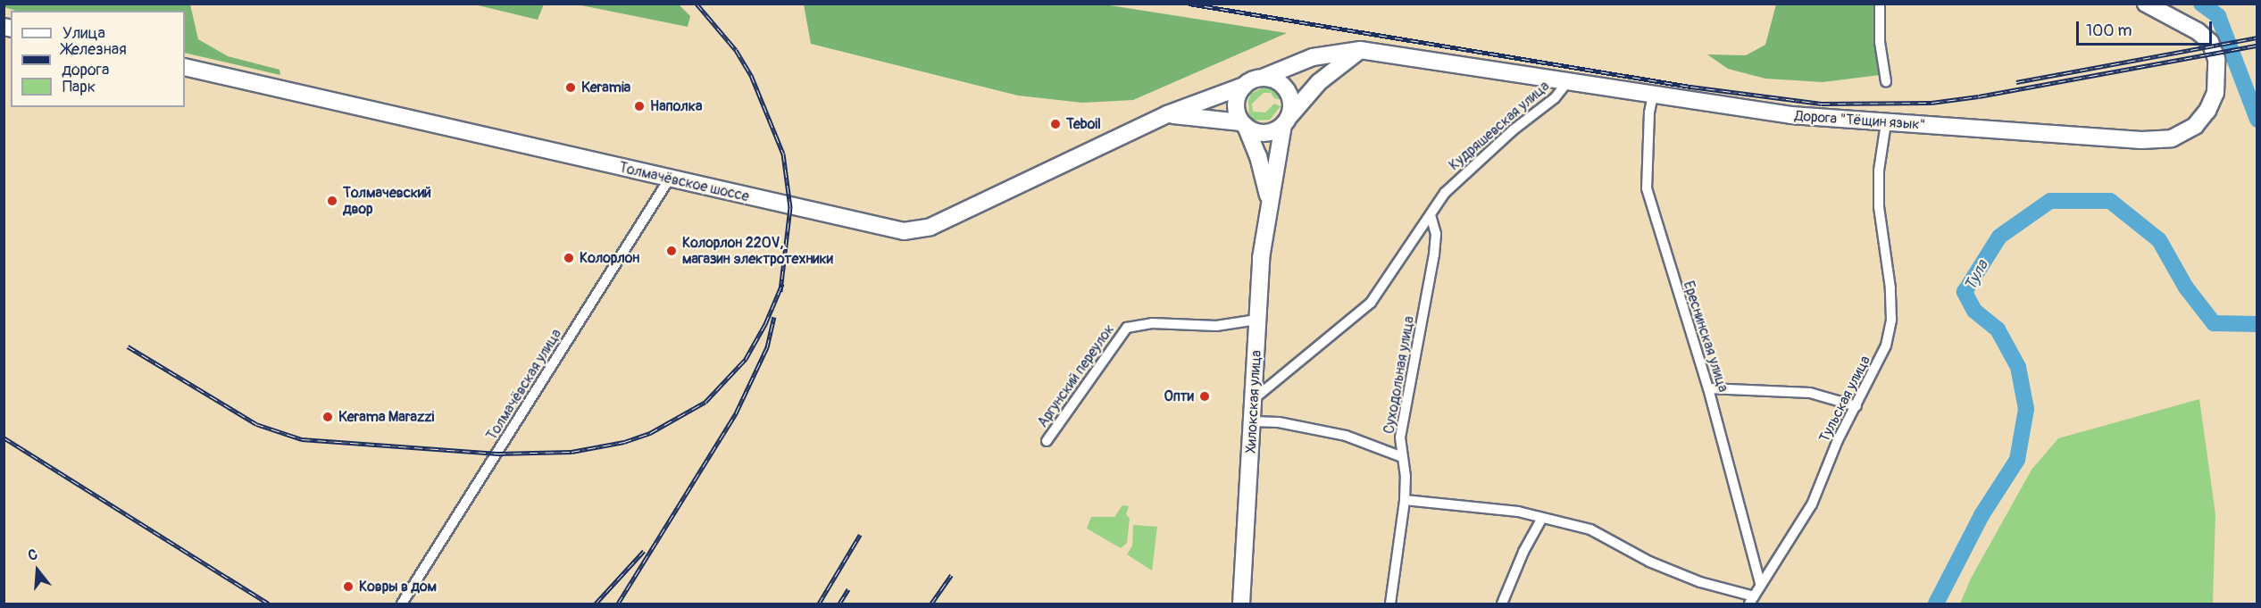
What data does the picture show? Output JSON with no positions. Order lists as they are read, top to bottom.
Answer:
{
  "streets": {
    "main road": ["Дорога \"Тёщин язык\"", "Толмачёвское шоссе", "Хилокская улица"],
    "street": [
      "Кудряшевская улица",
      "Ереснинская улица",
      "Суходольная улица",
      "Аргунский переулок",
      "Толмачёвская улица",
      "Тульская улица"
    ]
  },
  "crossings": [
    ["Дорога \"Тёщин язык\"", "Кудряшевская улица"],
    ["Дорога \"Тёщин язык\"", "Толмачёвское шоссе"],
    ["Дорога \"Тёщин язык\"", "Ереснинская улица"],
    ["Дорога \"Тёщин язык\"", "Тульская улица"],
    ["Кудряшевская улица", "Суходольная улица"],
    ["Кудряшевская улица", "Хилокская улица"],
    ["Толмачёвское шоссе", "Толмачёвская улица"],
    ["Ереснинская улица", "Тульская улица"],
    ["Аргунский переулок", "Хилокская улица"]
  ],
  "water": ["Тула"],
  "places": [
    "Keramia",
    "Наполка",
    "Teboil",
    "Толмачевский двор",
    "Колорлон 220V, магазин электротехники",
    "Колорлон",
    "Опти",
    "Kerama Marazzi",
    "Ковры в дом"
  ],
  "legend": ["Улица", "Железная дорога", "Парк"],
  "scale_bar": "100 m",
  "north": "top"
}
